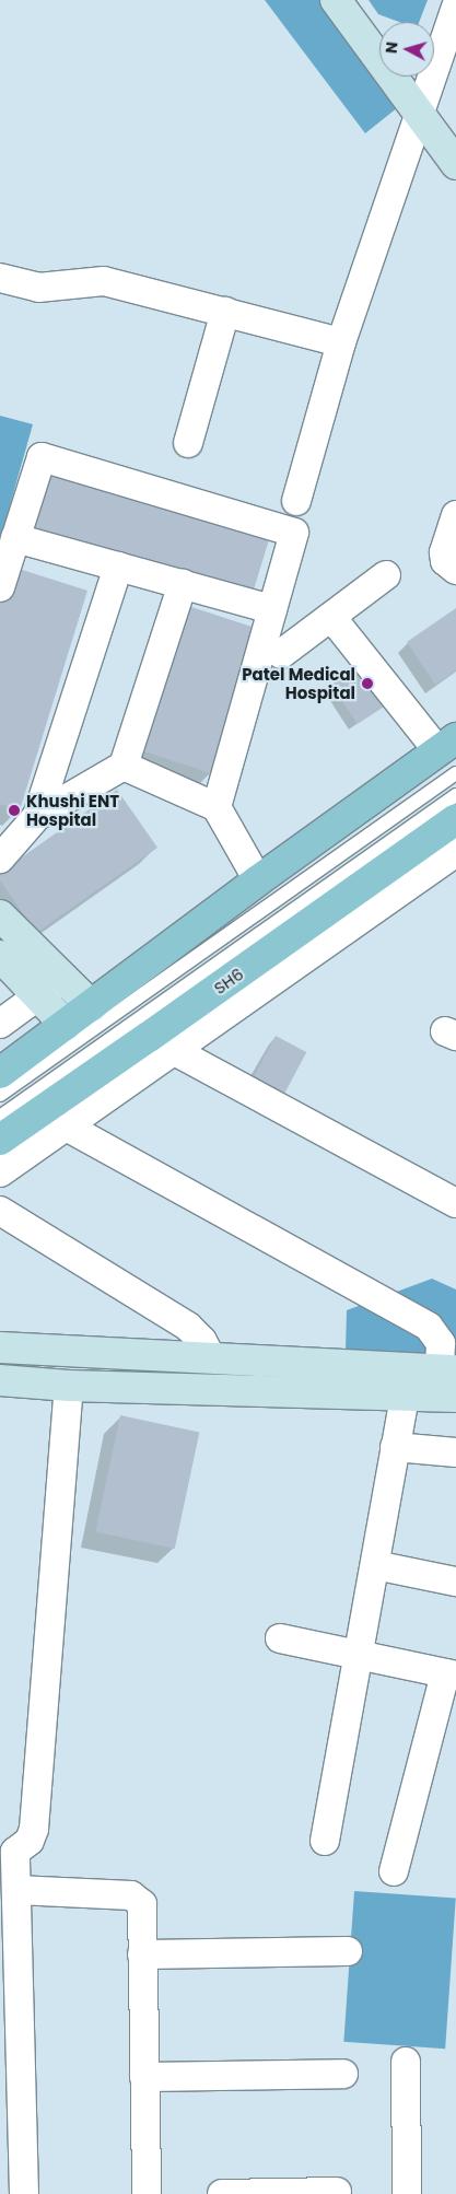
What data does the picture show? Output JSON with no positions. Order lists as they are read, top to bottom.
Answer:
{
  "streets": {
    "main road": ["SH6"]
  },
  "places": ["Patel Medical Hospital", "Khushi ENT Hospital"],
  "north": "left"
}
